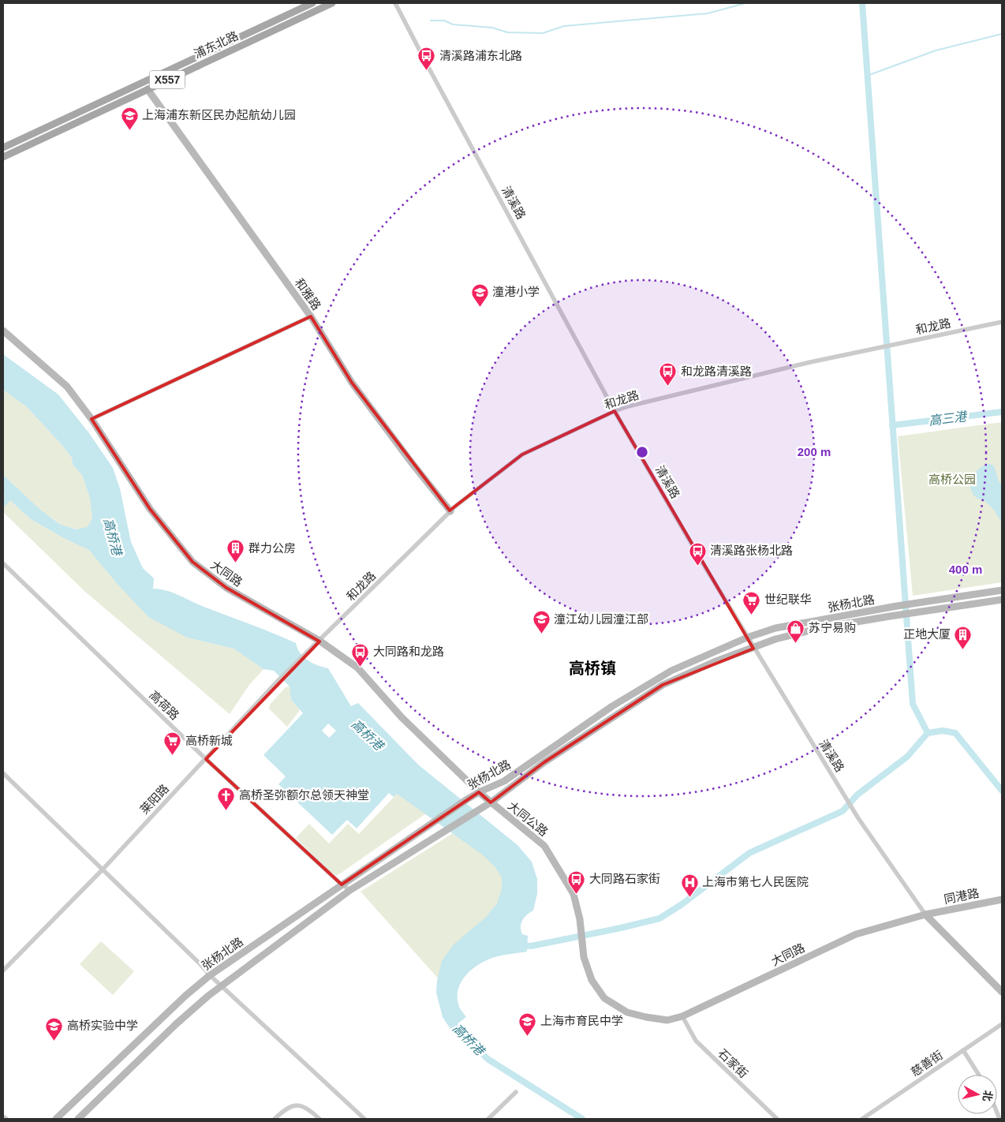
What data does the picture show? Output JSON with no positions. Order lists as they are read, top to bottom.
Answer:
{
  "streets": {
    "main road": [
      "浦东北路",
      "X557",
      "和雅路",
      "大同路",
      "张杨北路",
      "大同公路",
      "同港路"
    ],
    "street": [
      "清溪路",
      "和龙路",
      "高荷路",
      "莱阳路",
      "石家街",
      "慈善街"
    ]
  },
  "crossings": [
    ["浦东北路", "和雅路"],
    ["清溪路", "和龙路"],
    ["清溪路", "大同路"],
    ["清溪路", "张杨北路"],
    ["清溪路", "同港路"],
    ["和雅路", "和龙路"],
    ["和龙路", "大同路"],
    ["和龙路", "莱阳路"],
    ["大同路", "张杨北路"],
    ["大同路", "莱阳路"],
    ["大同路", "大同公路"],
    ["大同路", "同港路"],
    ["大同路", "石家街"],
    ["张杨北路", "高荷路"],
    ["张杨北路", "大同公路"],
    ["高荷路", "莱阳路"]
  ],
  "districts": ["高桥镇"],
  "water": ["高三港", "高桥港"],
  "parks": ["高桥公园"],
  "places": {
    "bus stop": [
      "清溪路浦东北路",
      "和龙路清溪路",
      "清溪路张杨北路",
      "大同路和龙路",
      "大同路石家街"
    ],
    "school or university": [
      "上海浦东新区民办起航幼儿园",
      "潼港小学",
      "潼江幼儿园潼江部",
      "上海市育民中学",
      "高桥实验中学"
    ],
    "building": ["群力公房", "正地大厦"],
    "supermarket": ["世纪联华", "高桥新城"],
    "shop": ["苏宁易购"],
    "church": ["高桥圣弥额尔总领天神堂"],
    "hospital": ["上海市第七人民医院"]
  },
  "north": "right",
  "rings": ["200 m", "400 m"]
}
